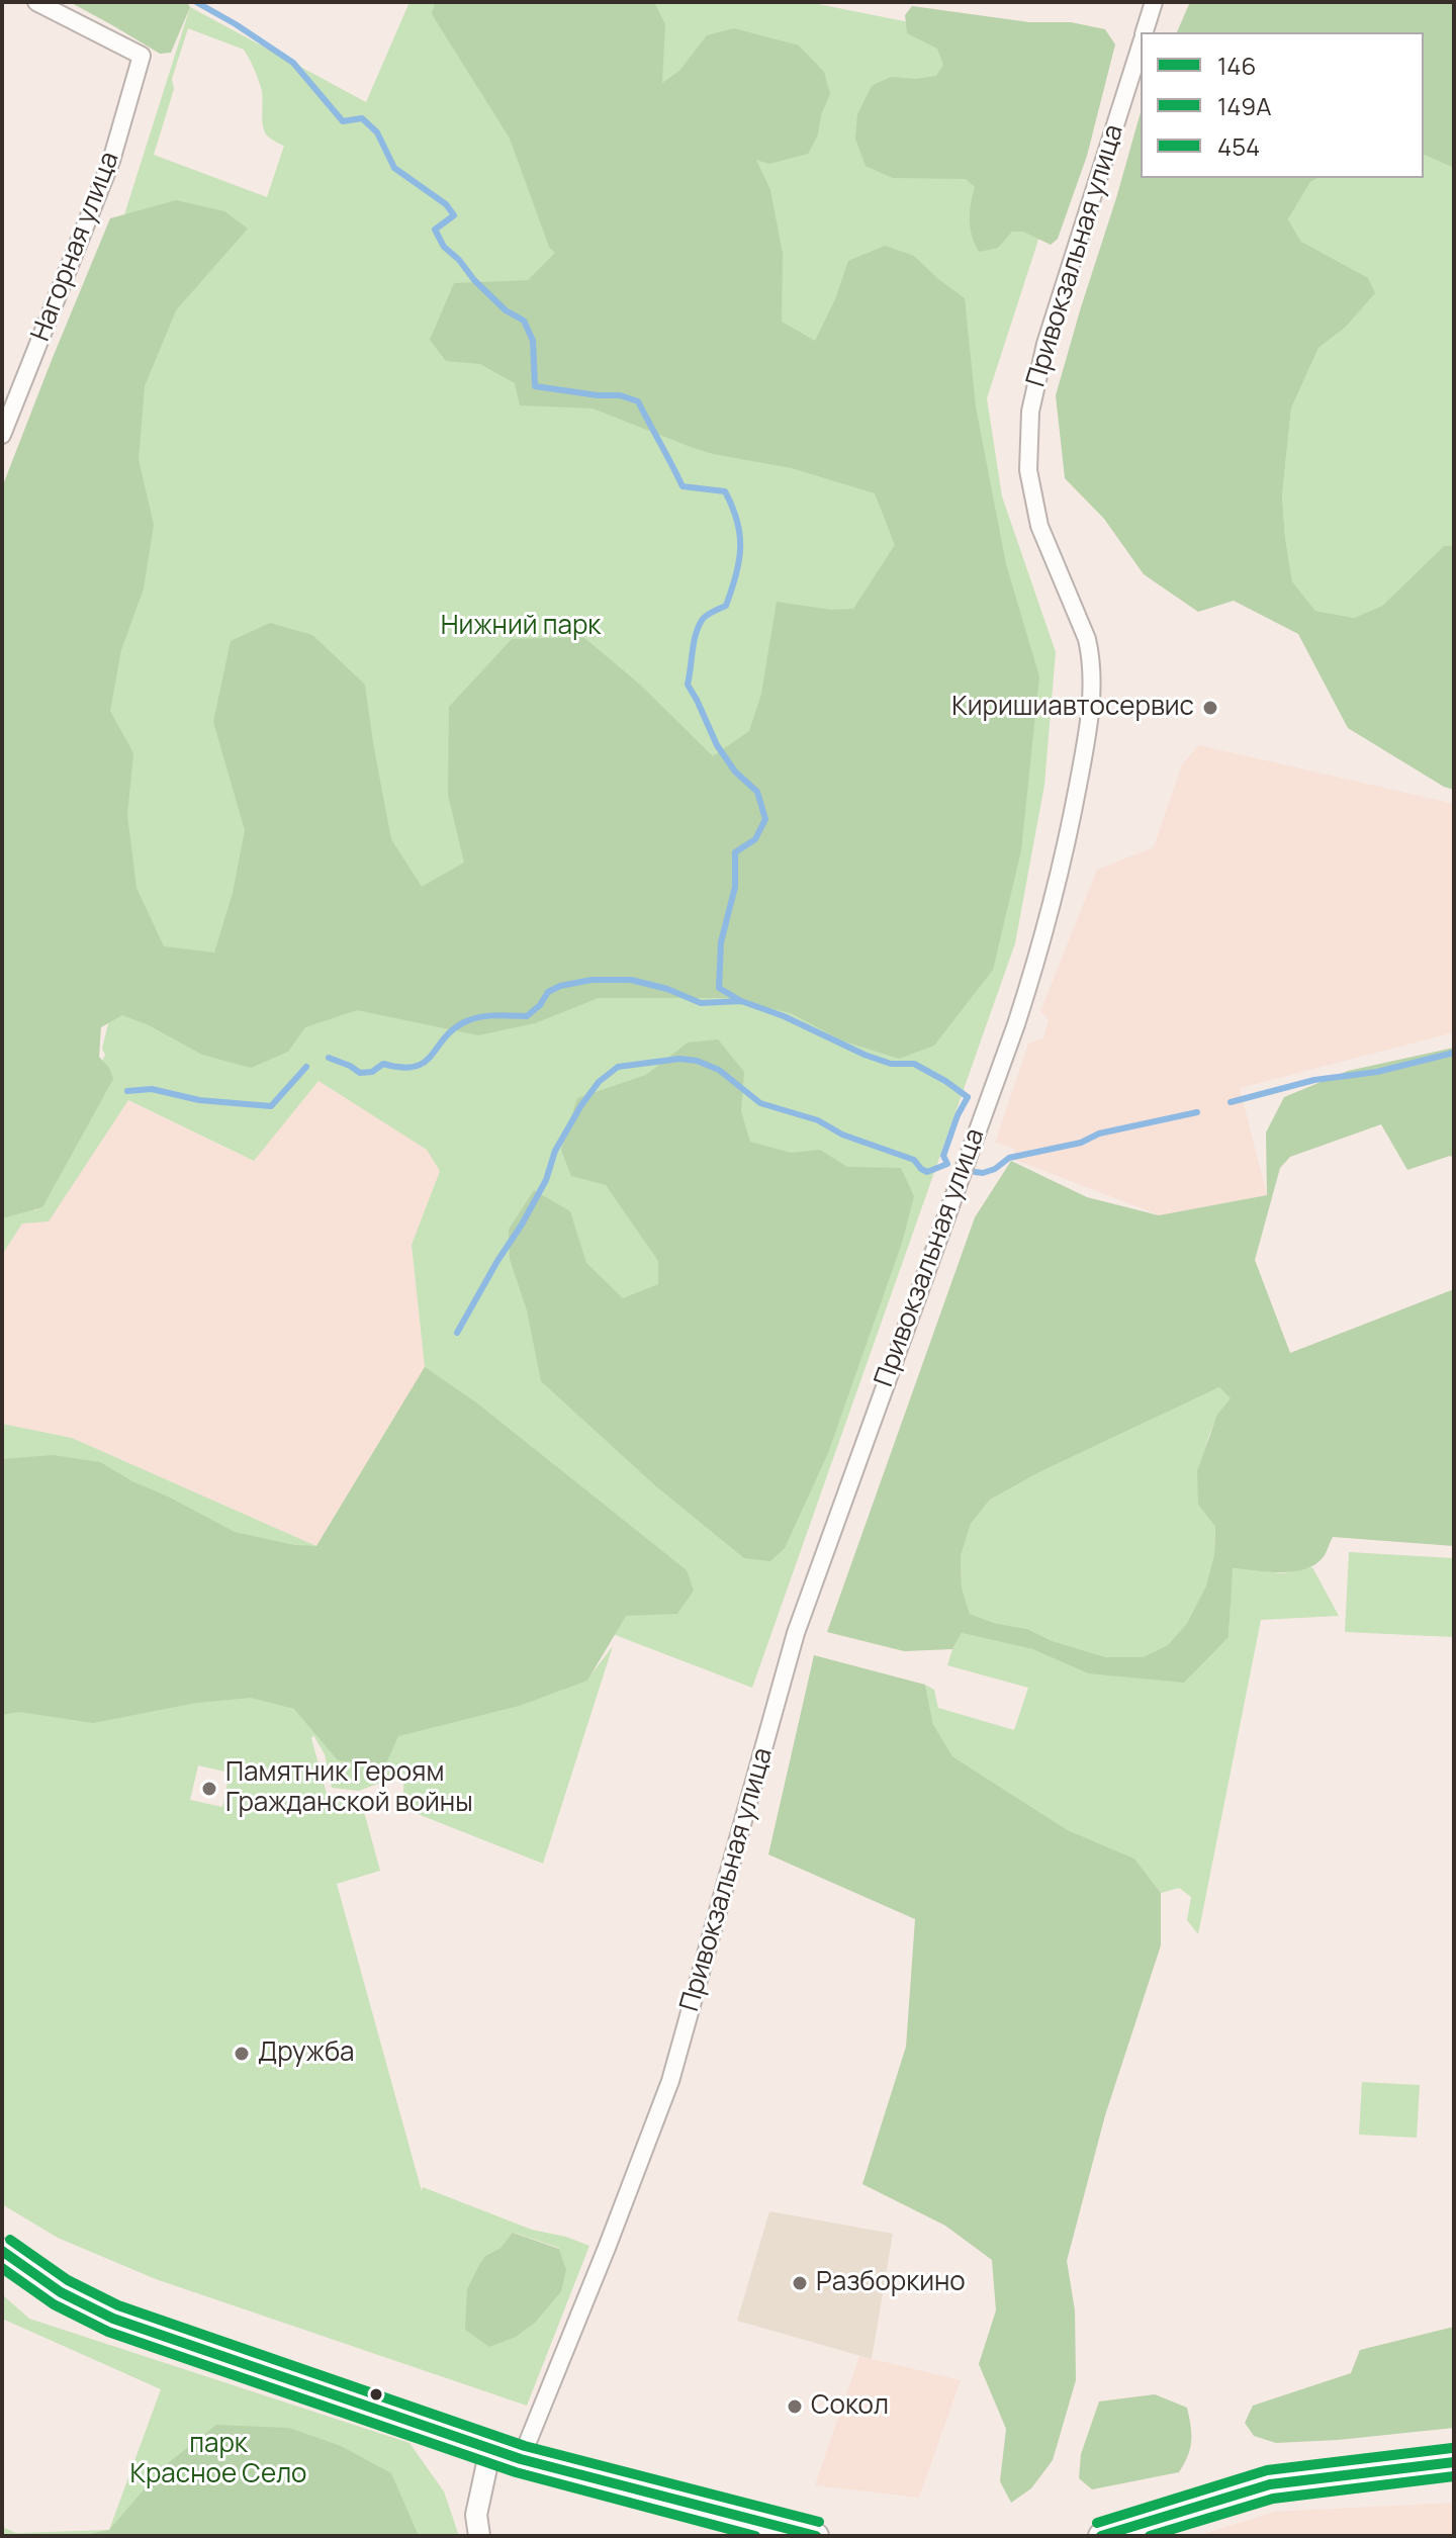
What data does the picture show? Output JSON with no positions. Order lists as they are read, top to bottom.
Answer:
{
  "streets": {
    "street": ["Нагорная улица", "Привокзальная улица"]
  },
  "parks": ["Нижний парк", "парк Красное Село"],
  "places": [
    "Киришиавтосервис",
    "Памятник Героям Гражданской войны",
    "Дружба",
    "Разборкино",
    "Сокол"
  ],
  "lines": ["transit line 454", "transit line 146", "transit line 149А"],
  "legend": ["146", "149А", "454"]
}
